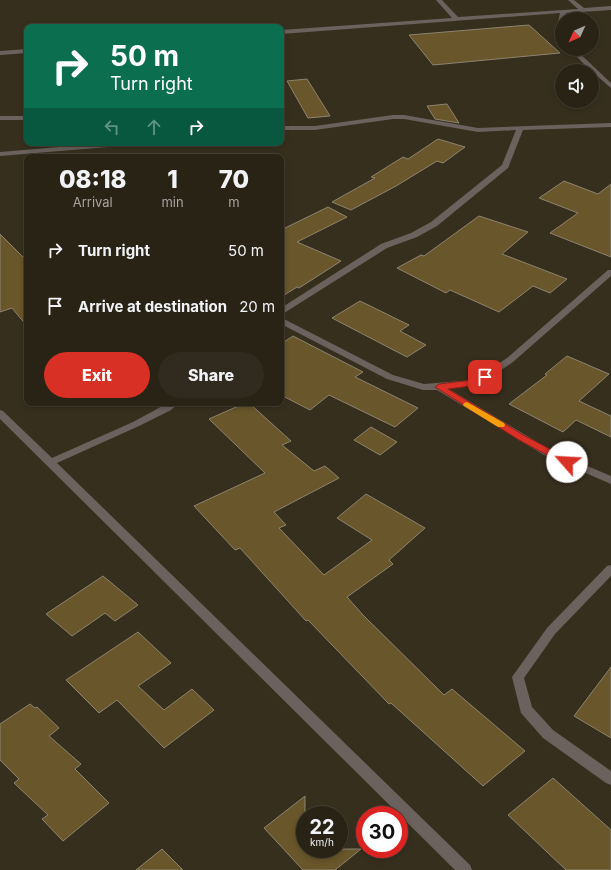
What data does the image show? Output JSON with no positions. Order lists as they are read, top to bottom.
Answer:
{
  "north": "bottom left",
  "page": {
    "turn": ["50 m", "Turn right"],
    "eta": [
      "08:18",
      "Arrival",
      "1",
      "min",
      "70",
      "m"
    ],
    "list": [
      {
        "name": "Turn right",
        "value": "50 m"
      },
      {
        "name": "Arrive at destination",
        "value": "20 m"
      }
    ],
    "buttons": ["Exit", "Share"],
    "speed": "22 km/h",
    "limit": "30"
  }
}
